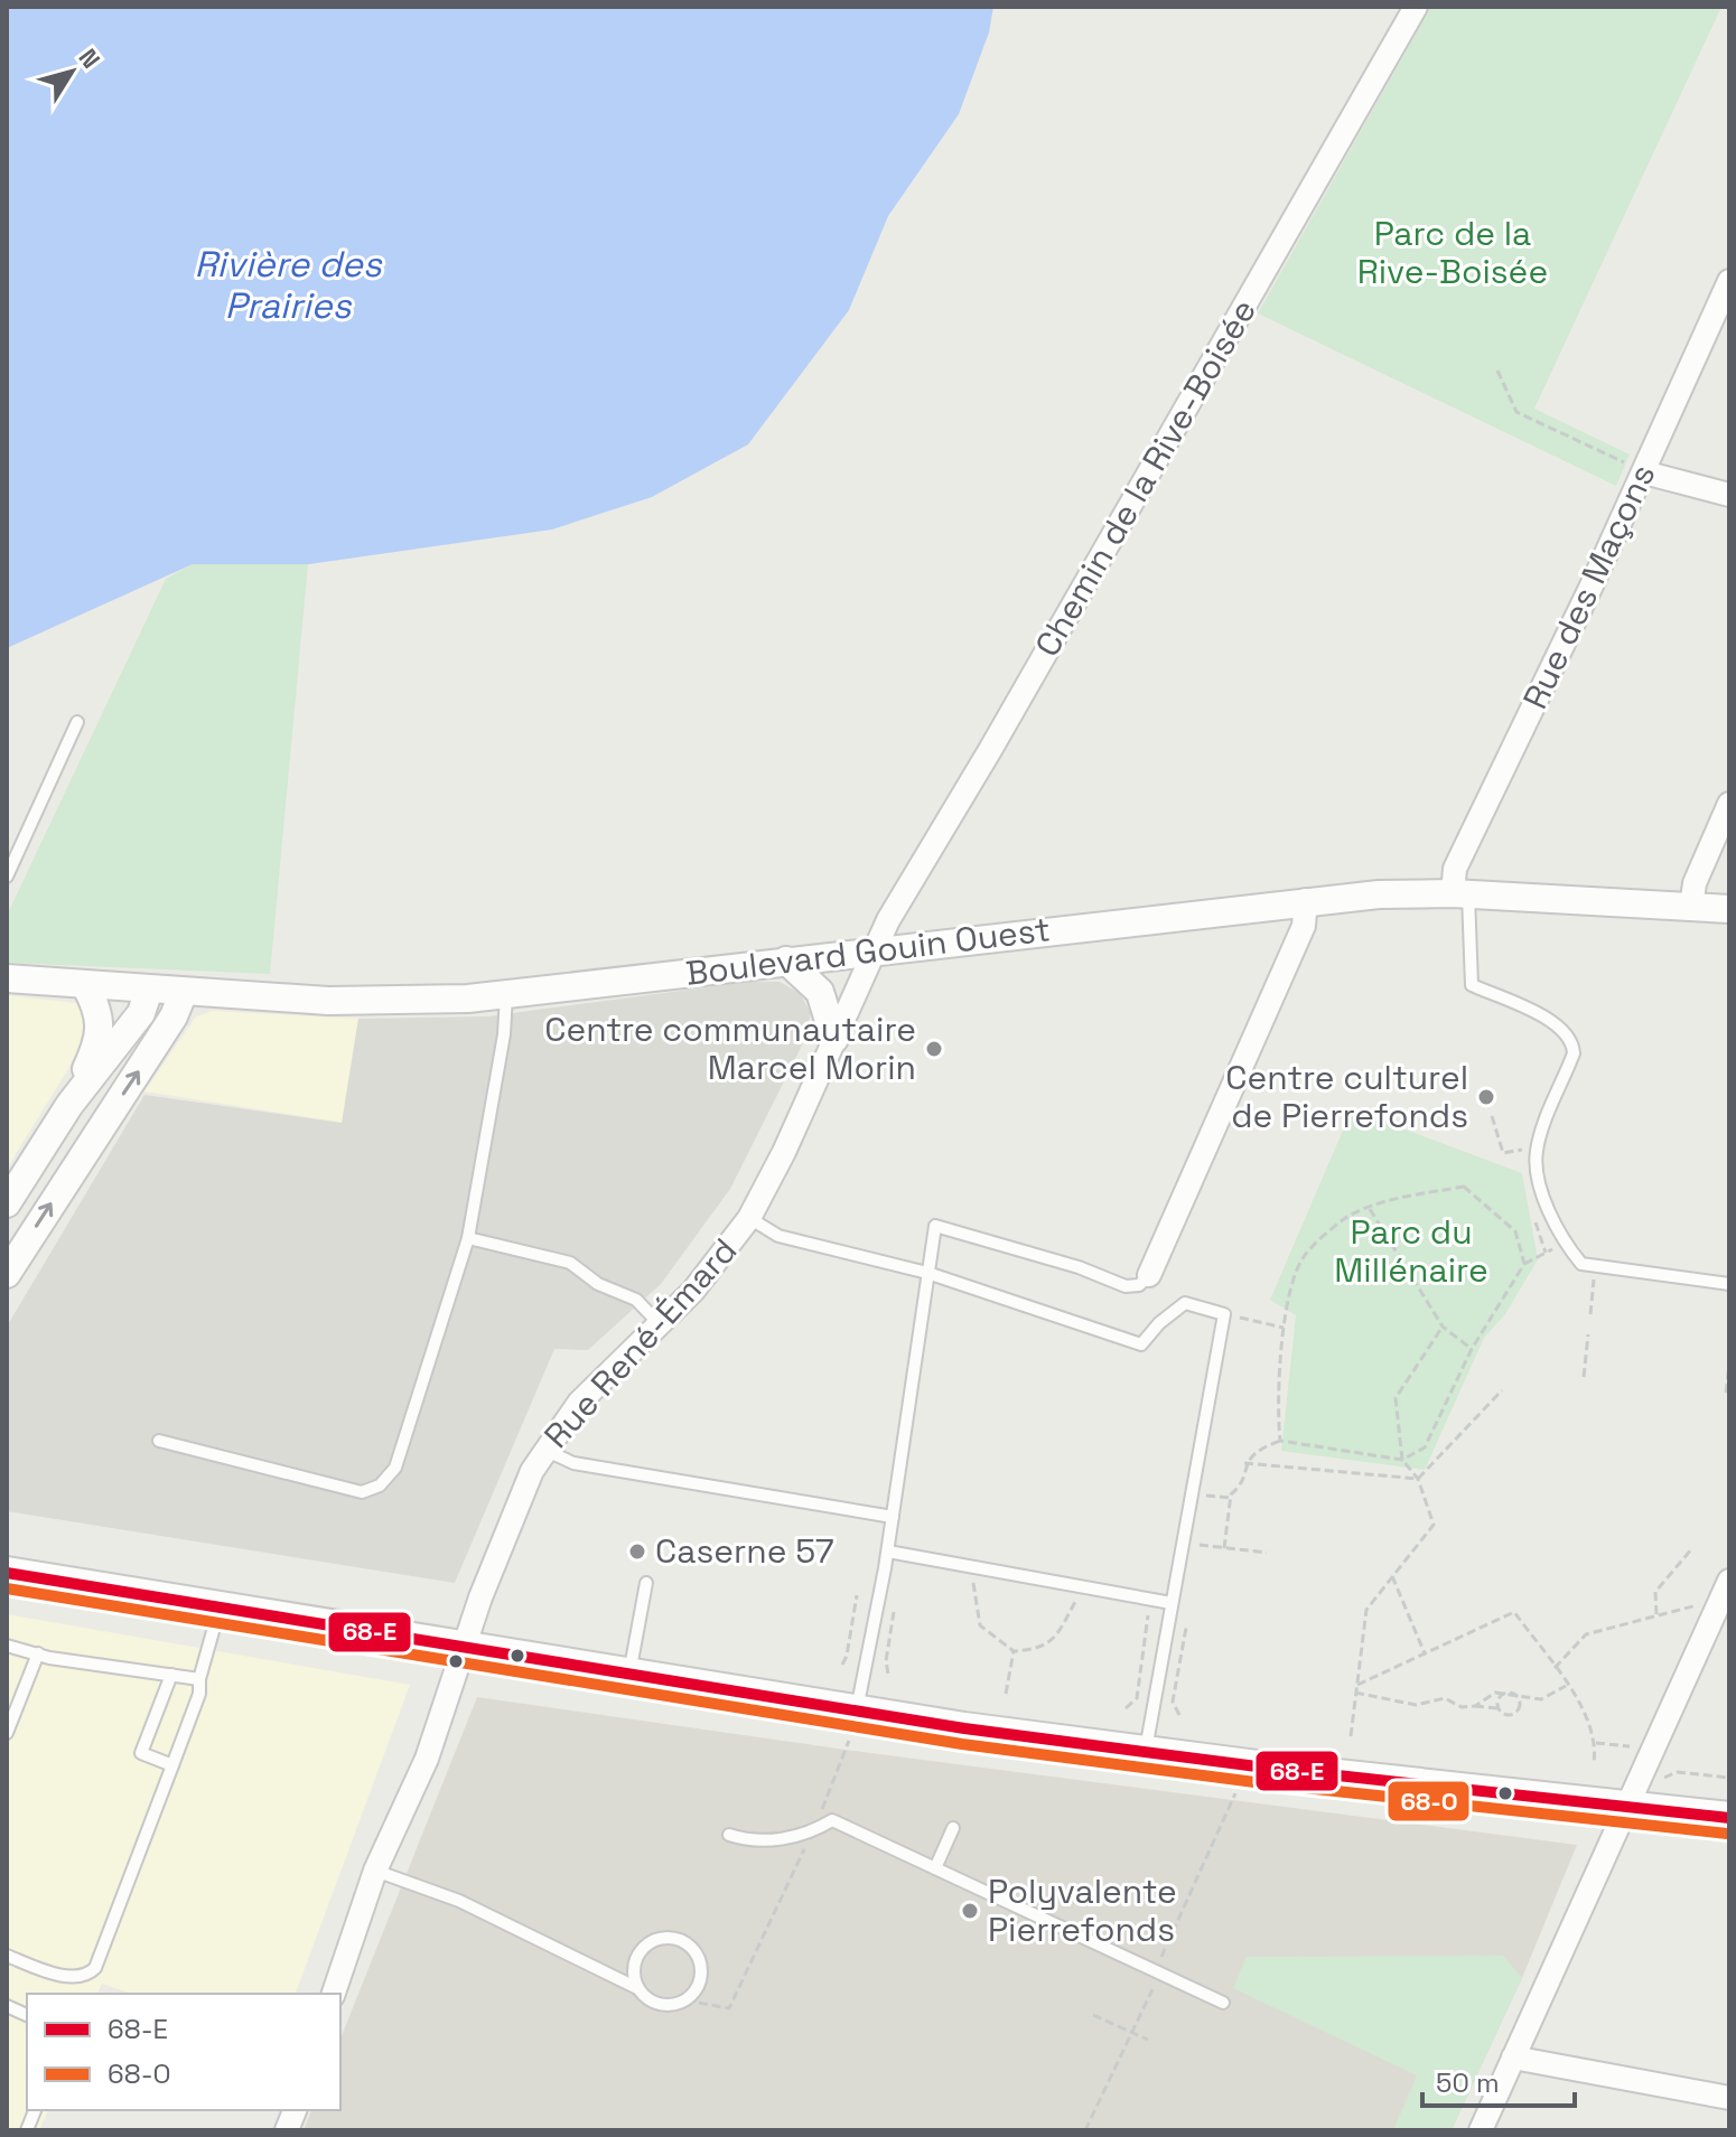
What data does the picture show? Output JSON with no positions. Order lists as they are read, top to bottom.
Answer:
{
  "streets": {
    "street": [
      "Chemin de la Rive-Boisée",
      "Rue des Maçons",
      "Boulevard Gouin Ouest",
      "Rue René-Émard"
    ]
  },
  "crossings": [
    ["Chemin de la Rive-Boisée", "Boulevard Gouin Ouest"],
    ["Chemin de la Rive-Boisée", "Rue René-Émard"],
    ["Rue des Maçons", "Boulevard Gouin Ouest"],
    ["Boulevard Gouin Ouest", "Rue René-Émard"]
  ],
  "water": ["Rivière des Prairies"],
  "parks": ["Parc de la Rive-Boisée", "Parc du Millénaire"],
  "places": [
    "Centre communautaire Marcel Morin",
    "Centre culturel de Pierrefonds",
    "Caserne 57",
    "Polyvalente Pierrefonds"
  ],
  "lines": ["transit line 68-E", "transit line 68-O"],
  "legend": ["68-E", "68-O"],
  "scale_bar": "50 m",
  "north": "top right"
}
